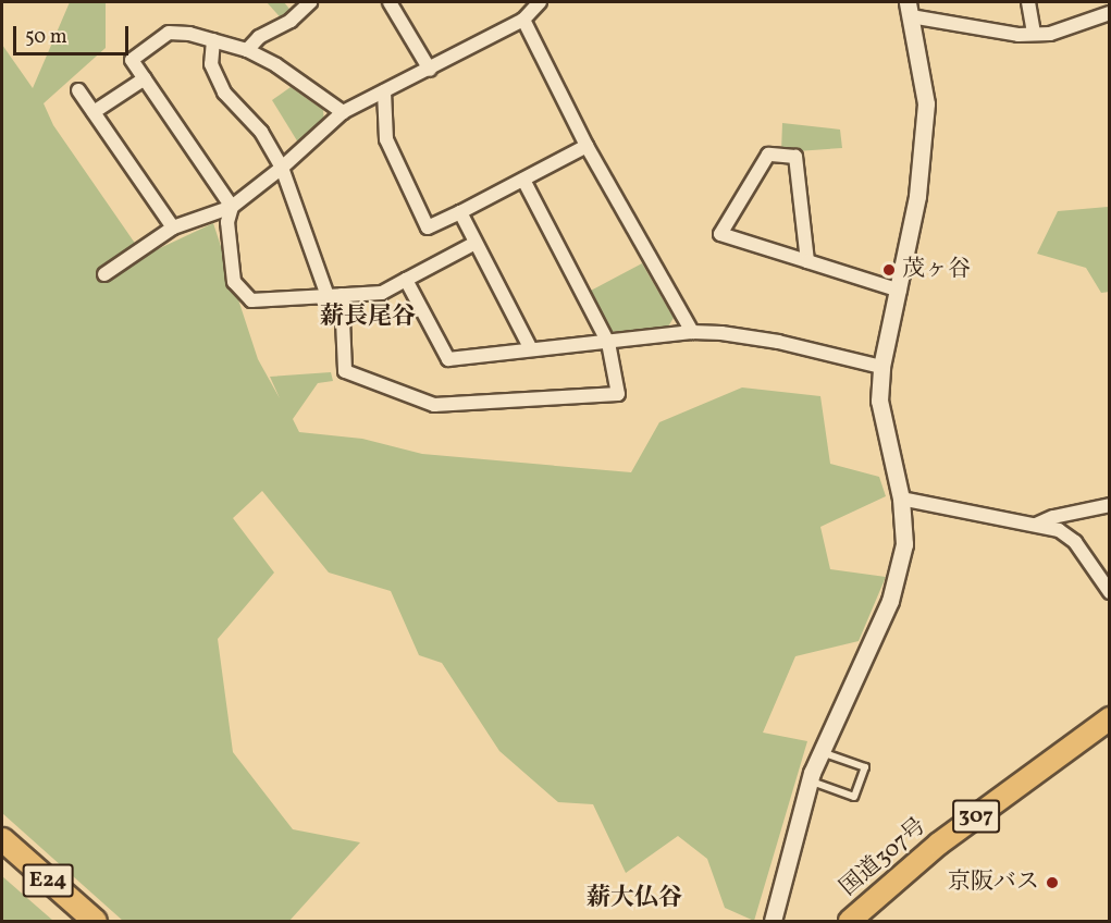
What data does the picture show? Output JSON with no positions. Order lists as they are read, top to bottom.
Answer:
{
  "streets": {
    "highway": ["307", "国道307号", "E24"]
  },
  "districts": ["薪長尾谷", "薪大仏谷"],
  "places": ["茂ヶ谷", "京阪バス"],
  "scale_bar": "50 m"
}
